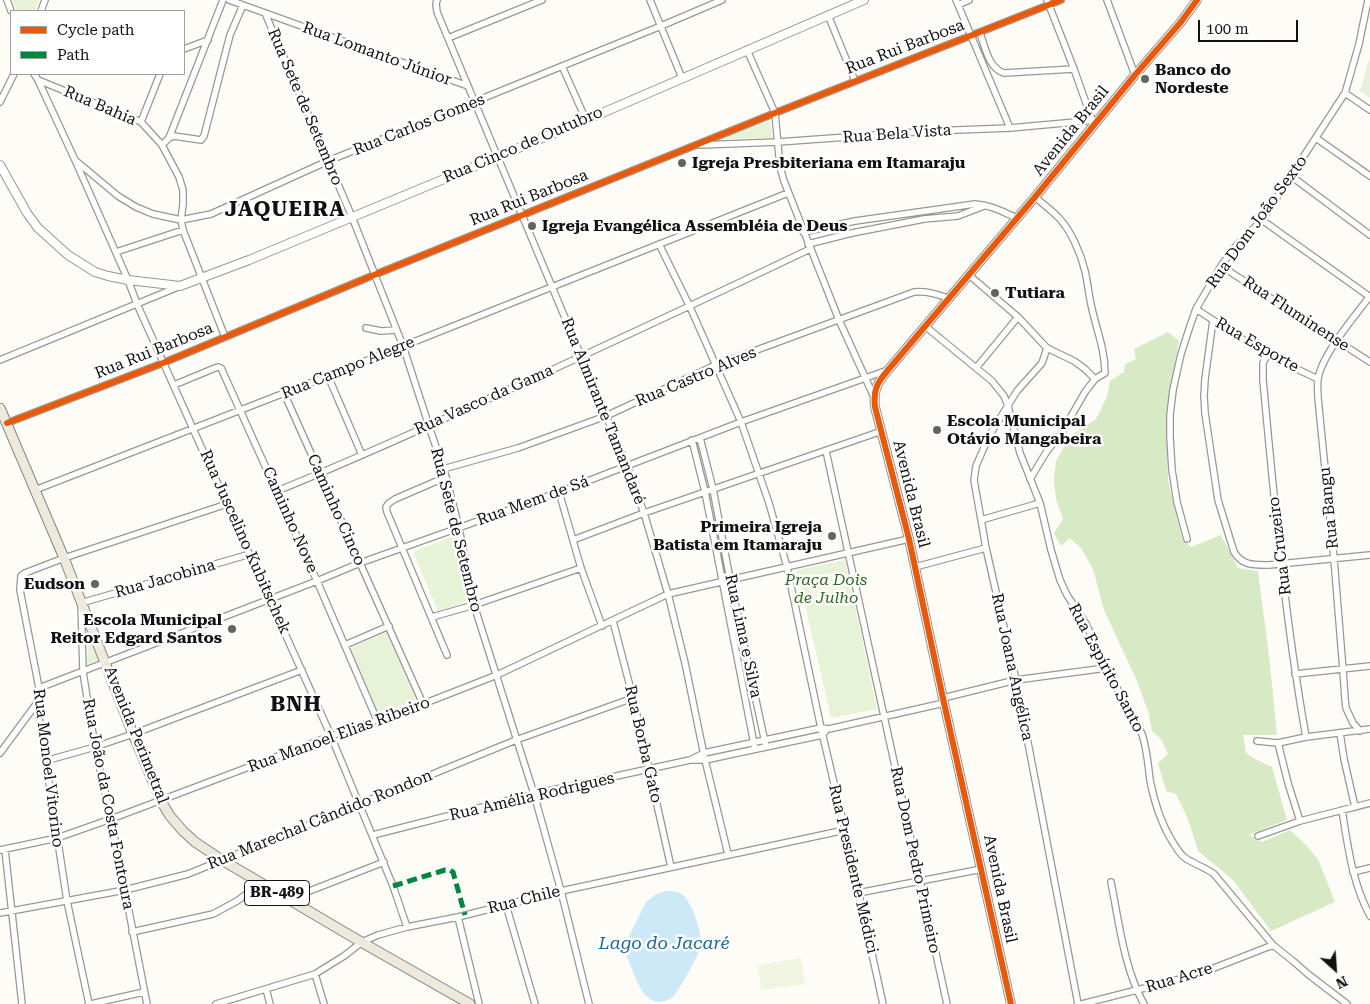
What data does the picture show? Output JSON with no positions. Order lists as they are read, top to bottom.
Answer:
{
  "streets": {
    "main road": ["Avenida Perimetral", "BR-489"],
    "street": [
      "Rua Rui Barbosa",
      "Rua Lomanto Júnior",
      "Rua Bahia",
      "Rua Sete de Setembro",
      "Rua Carlos Gomes",
      "Avenida Brasil",
      "Rua Bela Vista",
      "Rua Cinco de Outubro",
      "Rua Dom João Sexto",
      "Rua Fluminense",
      "Rua Esporte",
      "Rua Campo Alegre",
      "Rua Castro Alves",
      "Rua Vasco da Gama",
      "Rua Almirante Tamandaré",
      "Rua Mem de Sá",
      "Rua Bangu",
      "Caminho Cinco",
      "Caminho Nove",
      "Rua Juscelino Kubitschek",
      "Rua Cruzeiro",
      "Rua Jacobina",
      "Rua Lima e Silva",
      "Rua Joana Angélica",
      "Rua Espírito Santo",
      "Rua Manoel Elias Ribeiro",
      "Rua Borba Gato",
      "Rua Monoel Vitorino",
      "Rua Amélia Rodrigues",
      "Rua João da Costa Fontoura",
      "Rua Marechal Cândido Rondon",
      "Rua Dom Pedro Primeiro",
      "Rua Presidente Médici",
      "Rua Chile",
      "Rua Acre"
    ]
  },
  "crossings": [
    ["Rua Rui Barbosa", "Rua Bahia"],
    ["Rua Rui Barbosa", "Rua Sete de Setembro"],
    ["Rua Rui Barbosa", "Rua Bela Vista"],
    ["Rua Rui Barbosa", "Rua Almirante Tamandaré"],
    ["Rua Rui Barbosa", "Rua Juscelino Kubitschek"],
    ["Rua Rui Barbosa", "Avenida Perimetral"],
    ["Rua Lomanto Júnior", "Rua Sete de Setembro"],
    ["Rua Lomanto Júnior", "Rua Almirante Tamandaré"],
    ["Rua Bahia", "Rua Carlos Gomes"],
    ["Rua Bahia", "Rua Cinco de Outubro"],
    ["Rua Sete de Setembro", "Rua Carlos Gomes"],
    ["Rua Sete de Setembro", "Rua Cinco de Outubro"],
    ["Rua Sete de Setembro", "Rua Campo Alegre"],
    ["Rua Sete de Setembro", "Rua Castro Alves"],
    ["Rua Sete de Setembro", "Rua Vasco da Gama"],
    ["Rua Sete de Setembro", "Rua Mem de Sá"],
    ["Rua Sete de Setembro", "Rua Manoel Elias Ribeiro"],
    ["Rua Sete de Setembro", "Rua Amélia Rodrigues"],
    ["Rua Sete de Setembro", "Rua Marechal Cândido Rondon"],
    ["Rua Sete de Setembro", "Rua Chile"],
    ["Rua Carlos Gomes", "Rua Almirante Tamandaré"],
    ["Rua Carlos Gomes", "Rua Juscelino Kubitschek"],
    ["Avenida Brasil", "Rua Bela Vista"],
    ["Avenida Brasil", "Rua Castro Alves"],
    ["Avenida Brasil", "Rua Mem de Sá"],
    ["Avenida Brasil", "Rua Espírito Santo"],
    ["Rua Cinco de Outubro", "Rua Almirante Tamandaré"],
    ["Rua Cinco de Outubro", "Rua Juscelino Kubitschek"],
    ["Rua Dom João Sexto", "Rua Fluminense"],
    ["Rua Dom João Sexto", "Rua Esporte"],
    ["Rua Fluminense", "Rua Bangu"],
    ["Rua Esporte", "Rua Bangu"],
    ["Rua Esporte", "Rua Cruzeiro"],
    ["Rua Campo Alegre", "Rua Almirante Tamandaré"],
    ["Rua Campo Alegre", "Caminho Cinco"],
    ["Rua Campo Alegre", "Caminho Nove"],
    ["Rua Campo Alegre", "Rua Juscelino Kubitschek"],
    ["Rua Campo Alegre", "Avenida Perimetral"],
    ["Rua Castro Alves", "Rua Almirante Tamandaré"],
    ["Rua Vasco da Gama", "Rua Almirante Tamandaré"],
    ["Rua Vasco da Gama", "Caminho Cinco"],
    ["Rua Vasco da Gama", "Caminho Nove"],
    ["Rua Almirante Tamandaré", "Rua Mem de Sá"],
    ["Rua Almirante Tamandaré", "Rua Manoel Elias Ribeiro"],
    ["Rua Almirante Tamandaré", "Rua Amélia Rodrigues"],
    ["Rua Almirante Tamandaré", "Rua Chile"],
    ["Rua Mem de Sá", "Caminho Cinco"],
    ["Rua Mem de Sá", "Caminho Nove"],
    ["Rua Mem de Sá", "Rua Juscelino Kubitschek"],
    ["Rua Mem de Sá", "Rua Lima e Silva"],
    ["Rua Mem de Sá", "Avenida Perimetral"],
    ["Rua Mem de Sá", "Rua Monoel Vitorino"],
    ["Rua Mem de Sá", "Rua João da Costa Fontoura"],
    ["Caminho Cinco", "Rua Manoel Elias Ribeiro"],
    ["Caminho Nove", "Rua Juscelino Kubitschek"],
    ["Caminho Nove", "Rua Manoel Elias Ribeiro"],
    ["Rua Juscelino Kubitschek", "Rua Jacobina"],
    ["Rua Juscelino Kubitschek", "Rua Manoel Elias Ribeiro"],
    ["Rua Juscelino Kubitschek", "Rua Amélia Rodrigues"],
    ["Rua Juscelino Kubitschek", "Rua Marechal Cândido Rondon"],
    ["Rua Juscelino Kubitschek", "Rua Chile"],
    ["Rua Jacobina", "Avenida Perimetral"],
    ["Rua Jacobina", "Rua João da Costa Fontoura"],
    ["Rua Lima e Silva", "Rua Manoel Elias Ribeiro"],
    ["Rua Lima e Silva", "Rua Amélia Rodrigues"],
    ["Rua Joana Angélica", "Rua Espírito Santo"],
    ["Rua Espírito Santo", "Rua Acre"],
    ["Avenida Perimetral", "Rua Manoel Elias Ribeiro"],
    ["Avenida Perimetral", "Rua Monoel Vitorino"],
    ["Avenida Perimetral", "Rua João da Costa Fontoura"],
    ["Avenida Perimetral", "Rua Marechal Cândido Rondon"],
    ["Avenida Perimetral", "Rua Chile"],
    ["Rua Manoel Elias Ribeiro", "Rua Borba Gato"],
    ["Rua Manoel Elias Ribeiro", "Rua Monoel Vitorino"],
    ["Rua Manoel Elias Ribeiro", "Rua João da Costa Fontoura"],
    ["Rua Borba Gato", "Rua Amélia Rodrigues"],
    ["Rua Borba Gato", "Rua Marechal Cândido Rondon"],
    ["Rua Borba Gato", "Rua Chile"],
    ["Rua Monoel Vitorino", "Rua Marechal Cândido Rondon"],
    ["Rua Amélia Rodrigues", "Rua Presidente Médici"],
    ["Rua João da Costa Fontoura", "Rua Marechal Cândido Rondon"],
    ["Rua Presidente Médici", "Rua Chile"]
  ],
  "districts": ["JAQUEIRA", "BNH"],
  "water": ["Lago do Jacaré"],
  "parks": ["Praça Dois de Julho"],
  "places": [
    "Banco do Nordeste",
    "Igreja Presbiteriana em Itamaraju",
    "Igreja Evangélica Assembléia de Deus",
    "Tutiara",
    "Escola Municipal Otávio Mangabeira",
    "Primeira Igreja Batista em Itamaraju",
    "Eudson",
    "Escola Municipal Reitor Edgard Santos"
  ],
  "legend": ["Cycle path", "Path"],
  "scale_bar": "100 m",
  "north": "bottom right"
}
